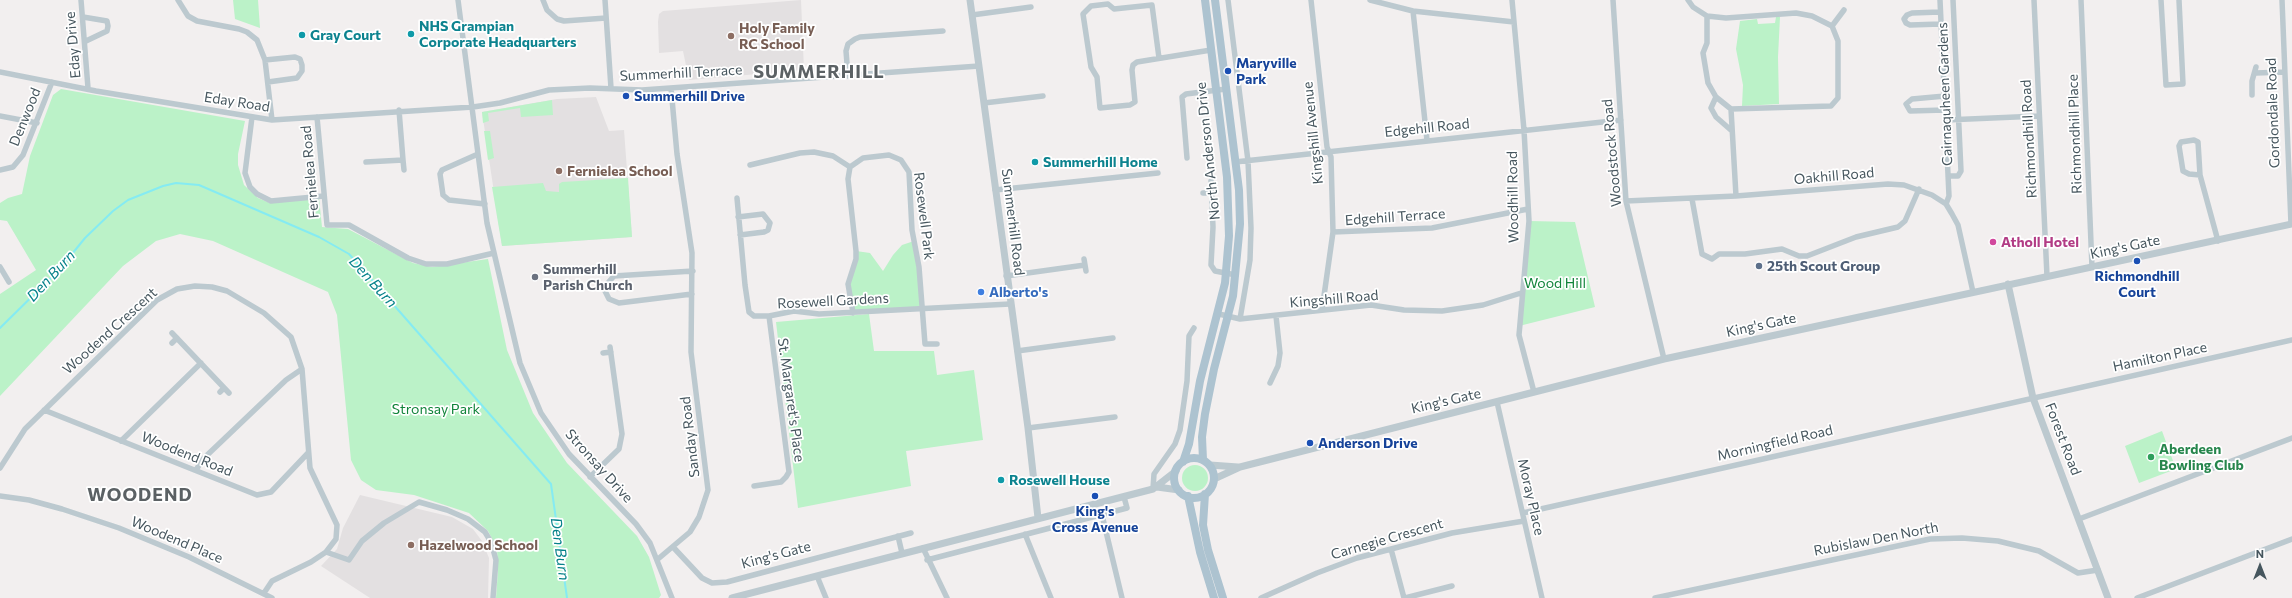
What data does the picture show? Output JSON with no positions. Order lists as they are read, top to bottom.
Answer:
{
  "streets": {
    "main road": ["North Anderson Drive"],
    "street": [
      "Eday Drive",
      "Summerhill Terrace",
      "Cairnaquheen Gardens",
      "Eday Road",
      "Gordondale Road",
      "Denwood",
      "Edgehill Road",
      "Kingshill Avenue",
      "Richmondhill Place",
      "Richmondhill Road",
      "Woodstock Road",
      "Fernielea Road",
      "Oakhill Road",
      "Woodhill Road",
      "Rosewell Park",
      "Edgehill Terrace",
      "Summerhill Road",
      "King's Gate",
      "Kingshill Road",
      "Rosewell Gardens",
      "Woodend Crescent",
      "Hamilton Place",
      "St. Margaret's Place",
      "Sanday Road",
      "Forest Road",
      "Morningfield Road",
      "Woodend Road",
      "Stronsay Drive",
      "Moray Place",
      "Carnegie Crescent",
      "Rubislaw Den North",
      "Woodend Place"
    ]
  },
  "crossings": [
    ["Eday Drive", "Eday Road"],
    ["Summerhill Terrace", "Eday Road"],
    ["Summerhill Terrace", "Summerhill Road"],
    ["Summerhill Terrace", "Sanday Road"],
    ["Summerhill Terrace", "Stronsay Drive"],
    ["Cairnaquheen Gardens", "Oakhill Road"],
    ["Eday Road", "Denwood"],
    ["Eday Road", "Fernielea Road"],
    ["Eday Road", "Stronsay Drive"],
    ["Gordondale Road", "King's Gate"],
    ["Edgehill Road", "Kingshill Avenue"],
    ["Edgehill Road", "North Anderson Drive"],
    ["Edgehill Road", "Woodstock Road"],
    ["Edgehill Road", "Woodhill Road"],
    ["Kingshill Avenue", "Edgehill Terrace"],
    ["Kingshill Avenue", "Kingshill Road"],
    ["Richmondhill Place", "King's Gate"],
    ["Richmondhill Road", "King's Gate"],
    ["North Anderson Drive", "King's Gate"],
    ["North Anderson Drive", "Kingshill Road"],
    ["Woodstock Road", "Oakhill Road"],
    ["Woodstock Road", "King's Gate"],
    ["Fernielea Road", "Stronsay Drive"],
    ["Woodhill Road", "Edgehill Terrace"],
    ["Woodhill Road", "King's Gate"],
    ["Woodhill Road", "Kingshill Road"],
    ["Rosewell Park", "Rosewell Gardens"],
    ["Summerhill Road", "Rosewell Gardens"],
    ["King's Gate", "Sanday Road"],
    ["King's Gate", "Forest Road"],
    ["King's Gate", "Moray Place"],
    ["Rosewell Gardens", "St. Margaret's Place"],
    ["Woodend Crescent", "Woodend Road"],
    ["Hamilton Place", "Forest Road"],
    ["Hamilton Place", "Morningfield Road"],
    ["Sanday Road", "Stronsay Drive"],
    ["Forest Road", "Morningfield Road"],
    ["Forest Road", "Rubislaw Den North"],
    ["Morningfield Road", "Moray Place"],
    ["Moray Place", "Carnegie Crescent"]
  ],
  "districts": ["SUMMERHILL", "WOODEND"],
  "water": ["Den Burn"],
  "parks": ["Wood Hill", "Stronsay Park"],
  "places": [
    "NHS Grampian Corporate Headquarters",
    "Gray Court",
    "Holy Family RC School",
    "Maryville Park",
    "Summerhill Drive",
    "Summerhill Home",
    "Fernielea School",
    "Atholl Hotel",
    "Richmondhill Court",
    "25th Scout Group",
    "Summerhill Parish Church",
    "Alberto's",
    "Anderson Drive",
    "Aberdeen Bowling Club",
    "Rosewell House",
    "King's Cross Avenue",
    "Hazelwood School"
  ],
  "north": "top"
}
